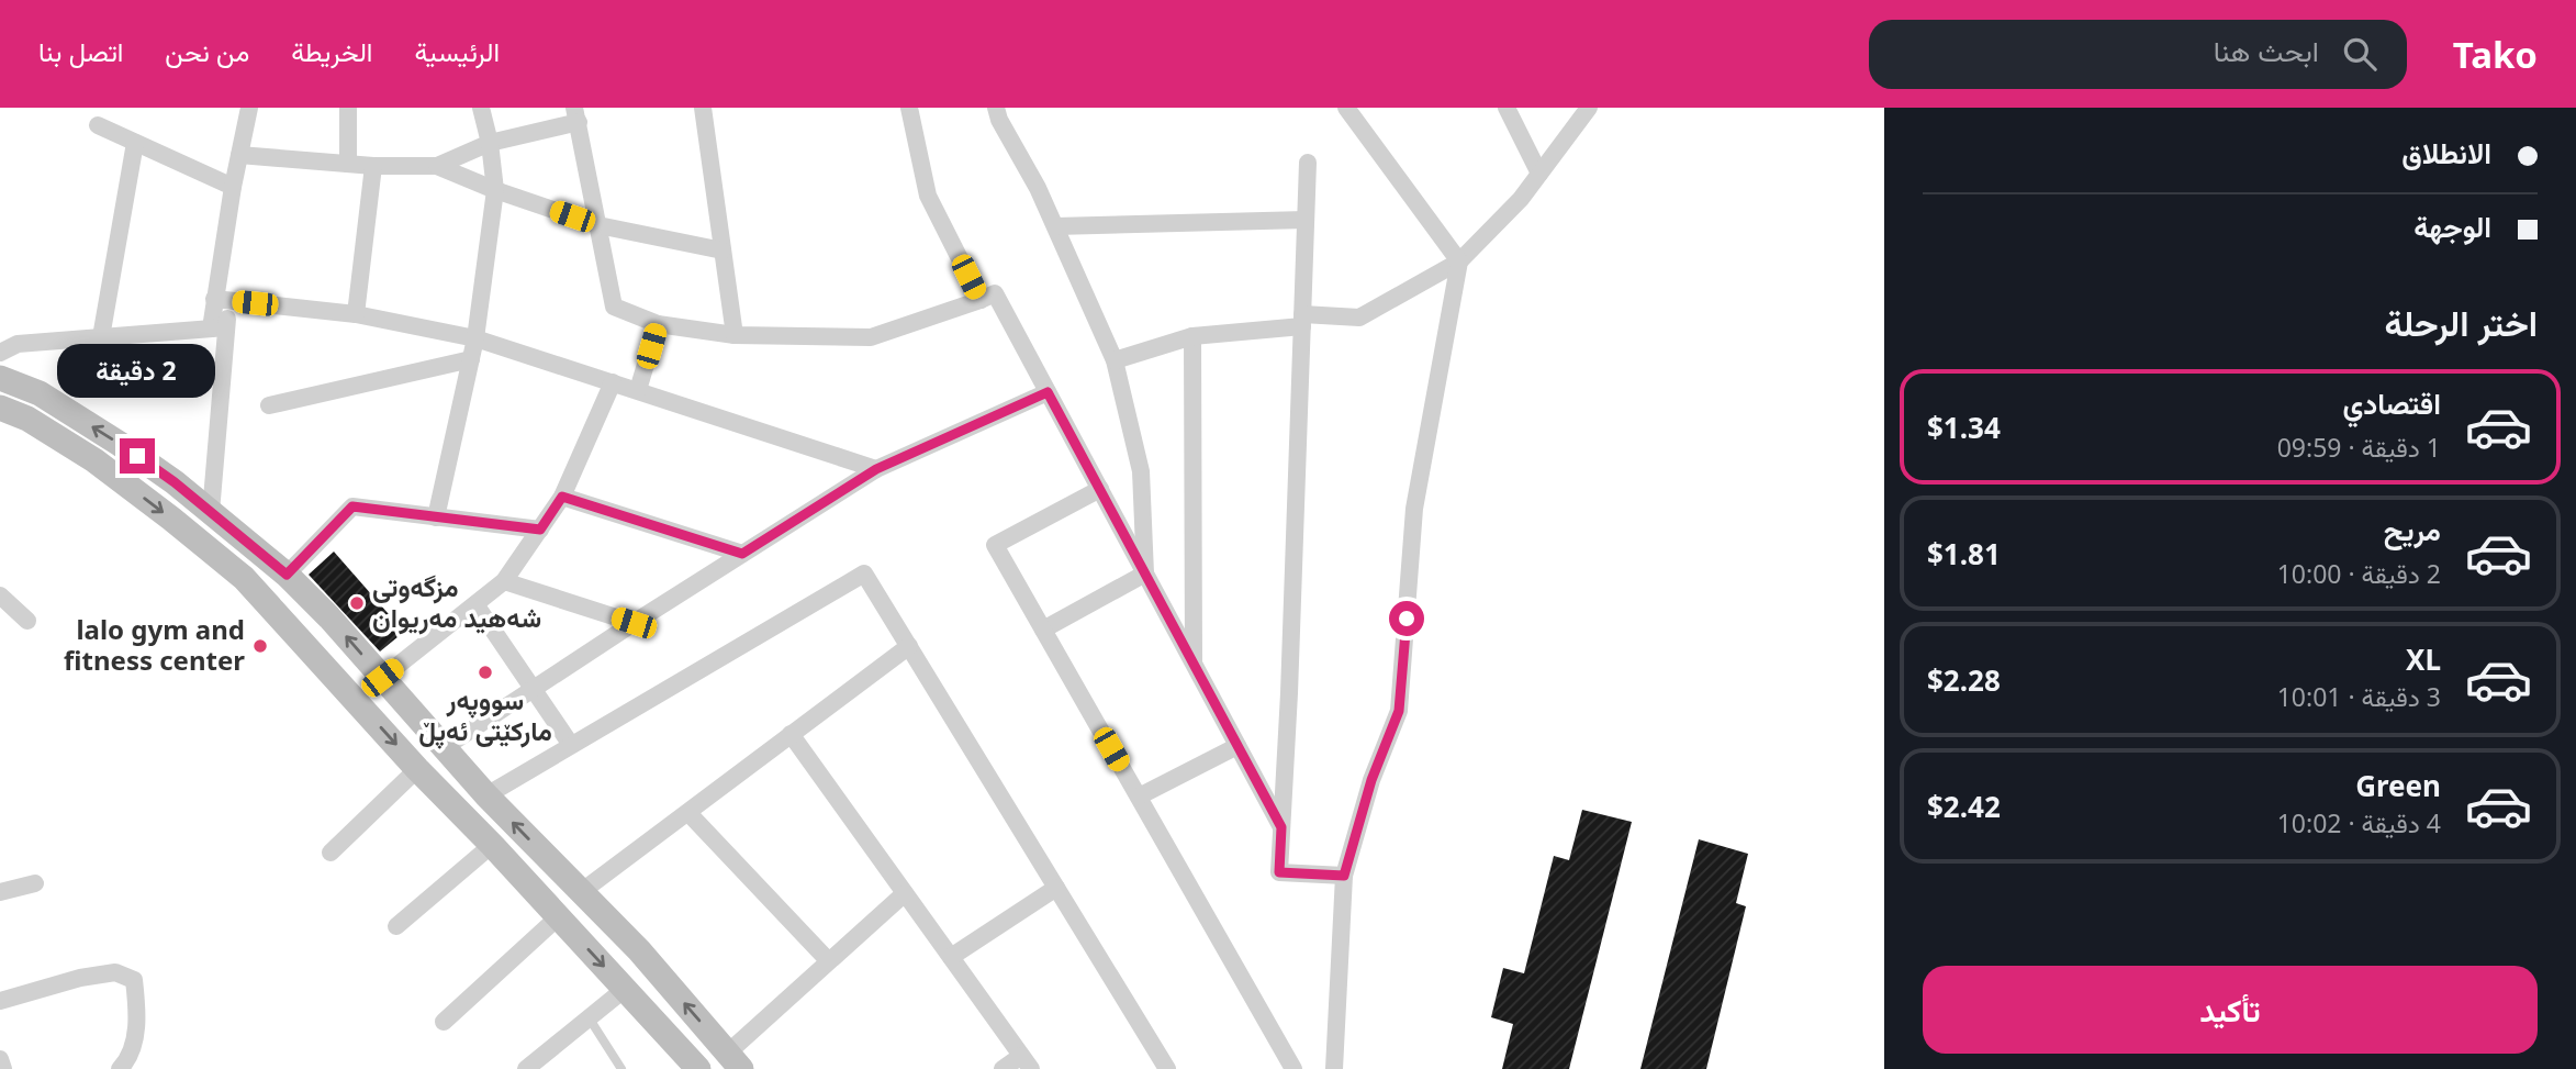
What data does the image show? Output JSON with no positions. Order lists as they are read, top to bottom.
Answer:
{
  "places": ["مزگەوتی شەھید مەریوان", "lalo gym and fitness center", "سووپەر مارکێتی ئەپڵ"],
  "page": {
    "header": "Tako",
    "search": "ابحث هنا",
    "nav": [
      "الرئيسية",
      "الخريطة",
      "من نحن",
      "اتصل بنا"
    ],
    "banner": ["الانطلاق", "الوجهة"],
    "heading": "اختر الرحلة",
    "bubble": "2 دقيقة",
    "list": [
      {
        "name": "اقتصادي",
        "note": "1 دقيقة · 09:59",
        "value": "$1.34"
      },
      {
        "name": "مريح",
        "note": "2 دقيقة · 10:00",
        "value": "$1.81"
      },
      {
        "name": "XL",
        "note": "3 دقيقة · 10:01",
        "value": "$2.28"
      },
      {
        "name": "Green",
        "note": "4 دقيقة · 10:02",
        "value": "$2.42"
      }
    ],
    "buttons": "تأكيد"
  }
}
